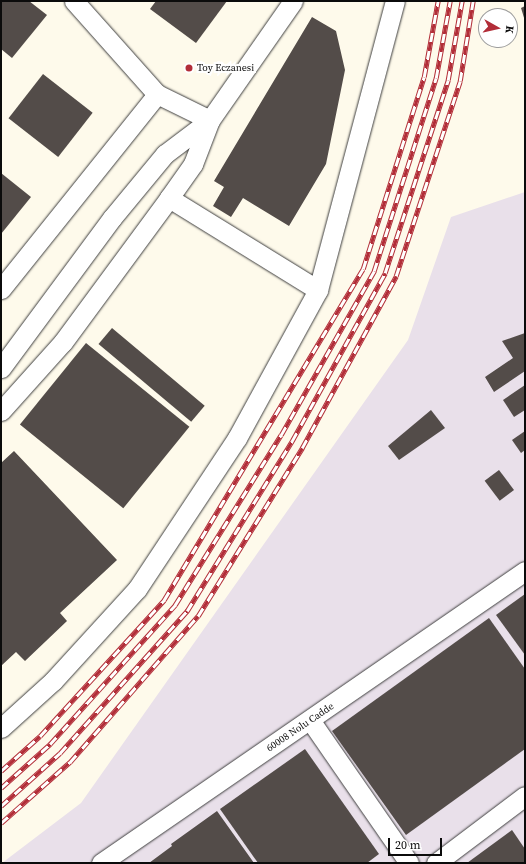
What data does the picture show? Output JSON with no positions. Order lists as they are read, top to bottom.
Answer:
{
  "streets": {
    "street": ["60008 Nolu Cadde"]
  },
  "places": ["Toy Eczanesi"],
  "scale_bar": "20 m",
  "north": "right"
}
